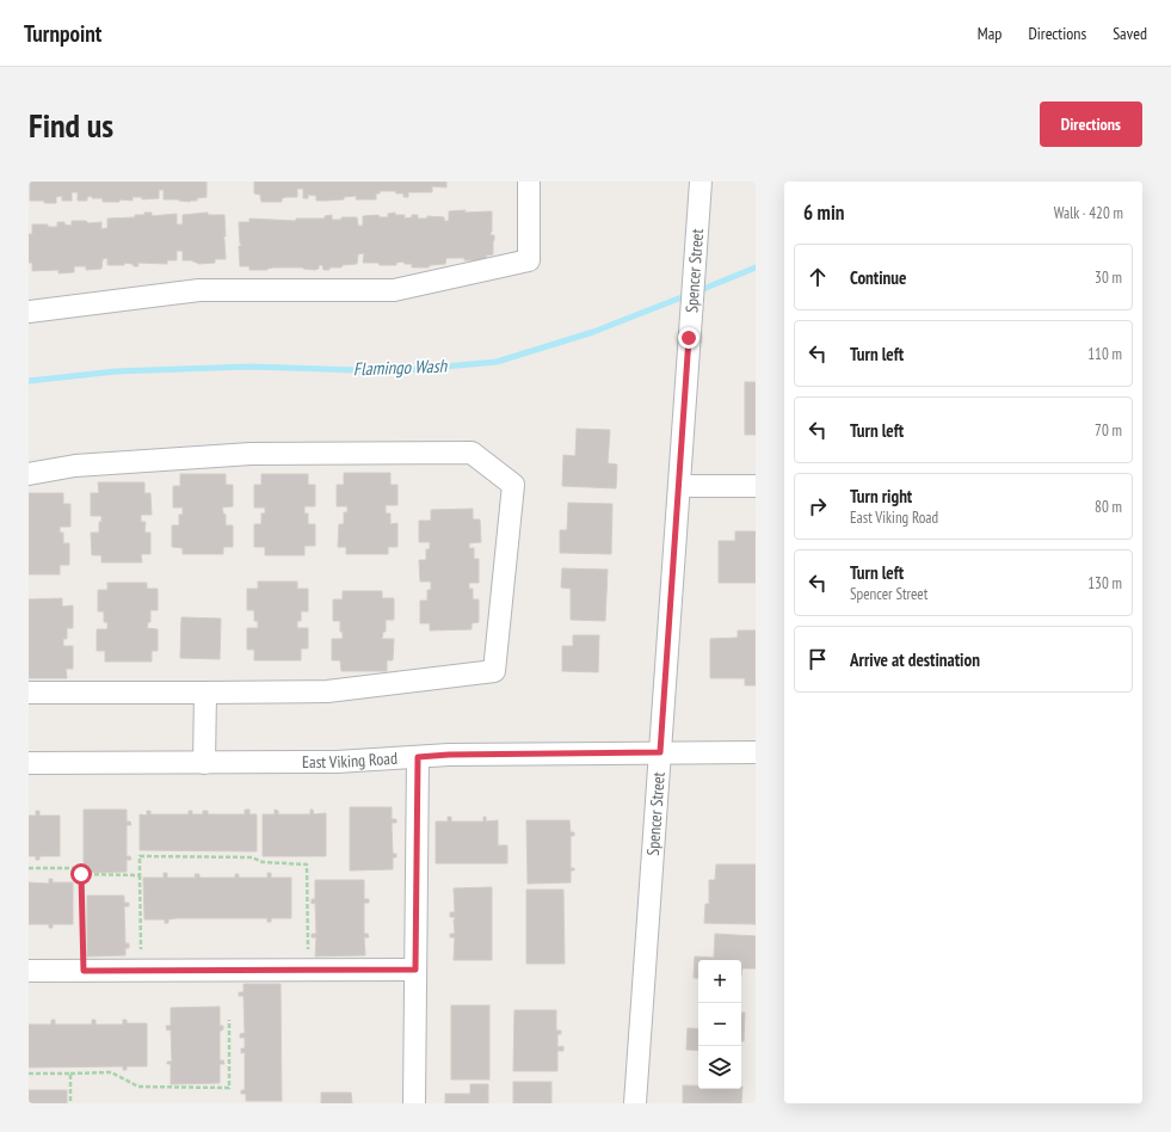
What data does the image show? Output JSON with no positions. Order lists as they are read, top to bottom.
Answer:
{
  "streets": {
    "street": ["Spencer Street", "East Viking Road"]
  },
  "crossings": [
    ["Spencer Street", "East Viking Road"]
  ],
  "water": ["Flamingo Wash"],
  "page": {
    "header": "Turnpoint",
    "nav": ["Map", "Directions", "Saved"],
    "buttons": "Directions",
    "title": "Find us",
    "heading": ["6 min", "Walk · 420 m"],
    "list": [
      ["Continue", "30 m"],
      ["Turn left", "110 m"],
      ["Turn left", "70 m"],
      ["Turn right", "East Viking Road", "80 m"],
      ["Turn left", "Spencer Street", "130 m"],
      "Arrive at destination"
    ],
    "map_buttons": ["+", "−"]
  }
}
